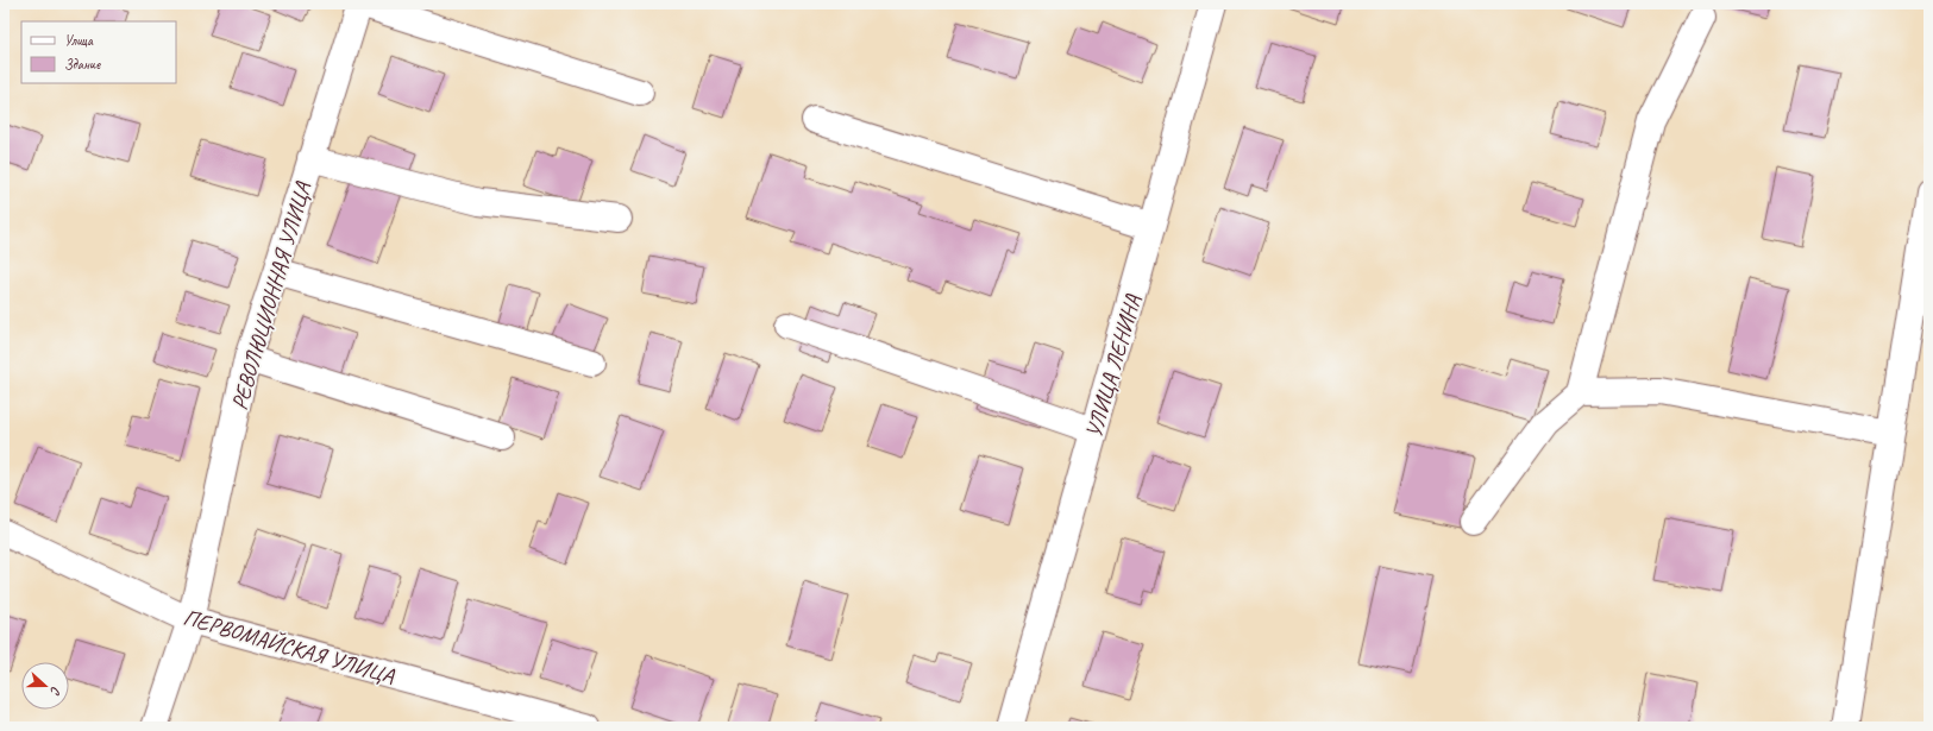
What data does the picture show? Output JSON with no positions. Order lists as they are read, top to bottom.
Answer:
{
  "streets": {
    "street": ["РЕВОЛЮЦИОННАЯ УЛИЦА", "УЛИЦА ЛЕНИНА", "ПЕРВОМАЙСКАЯ УЛИЦА"]
  },
  "crossings": [
    ["РЕВОЛЮЦИОННАЯ УЛИЦА", "ПЕРВОМАЙСКАЯ УЛИЦА"]
  ],
  "legend": ["Улица", "Здание"],
  "north": "right"
}
